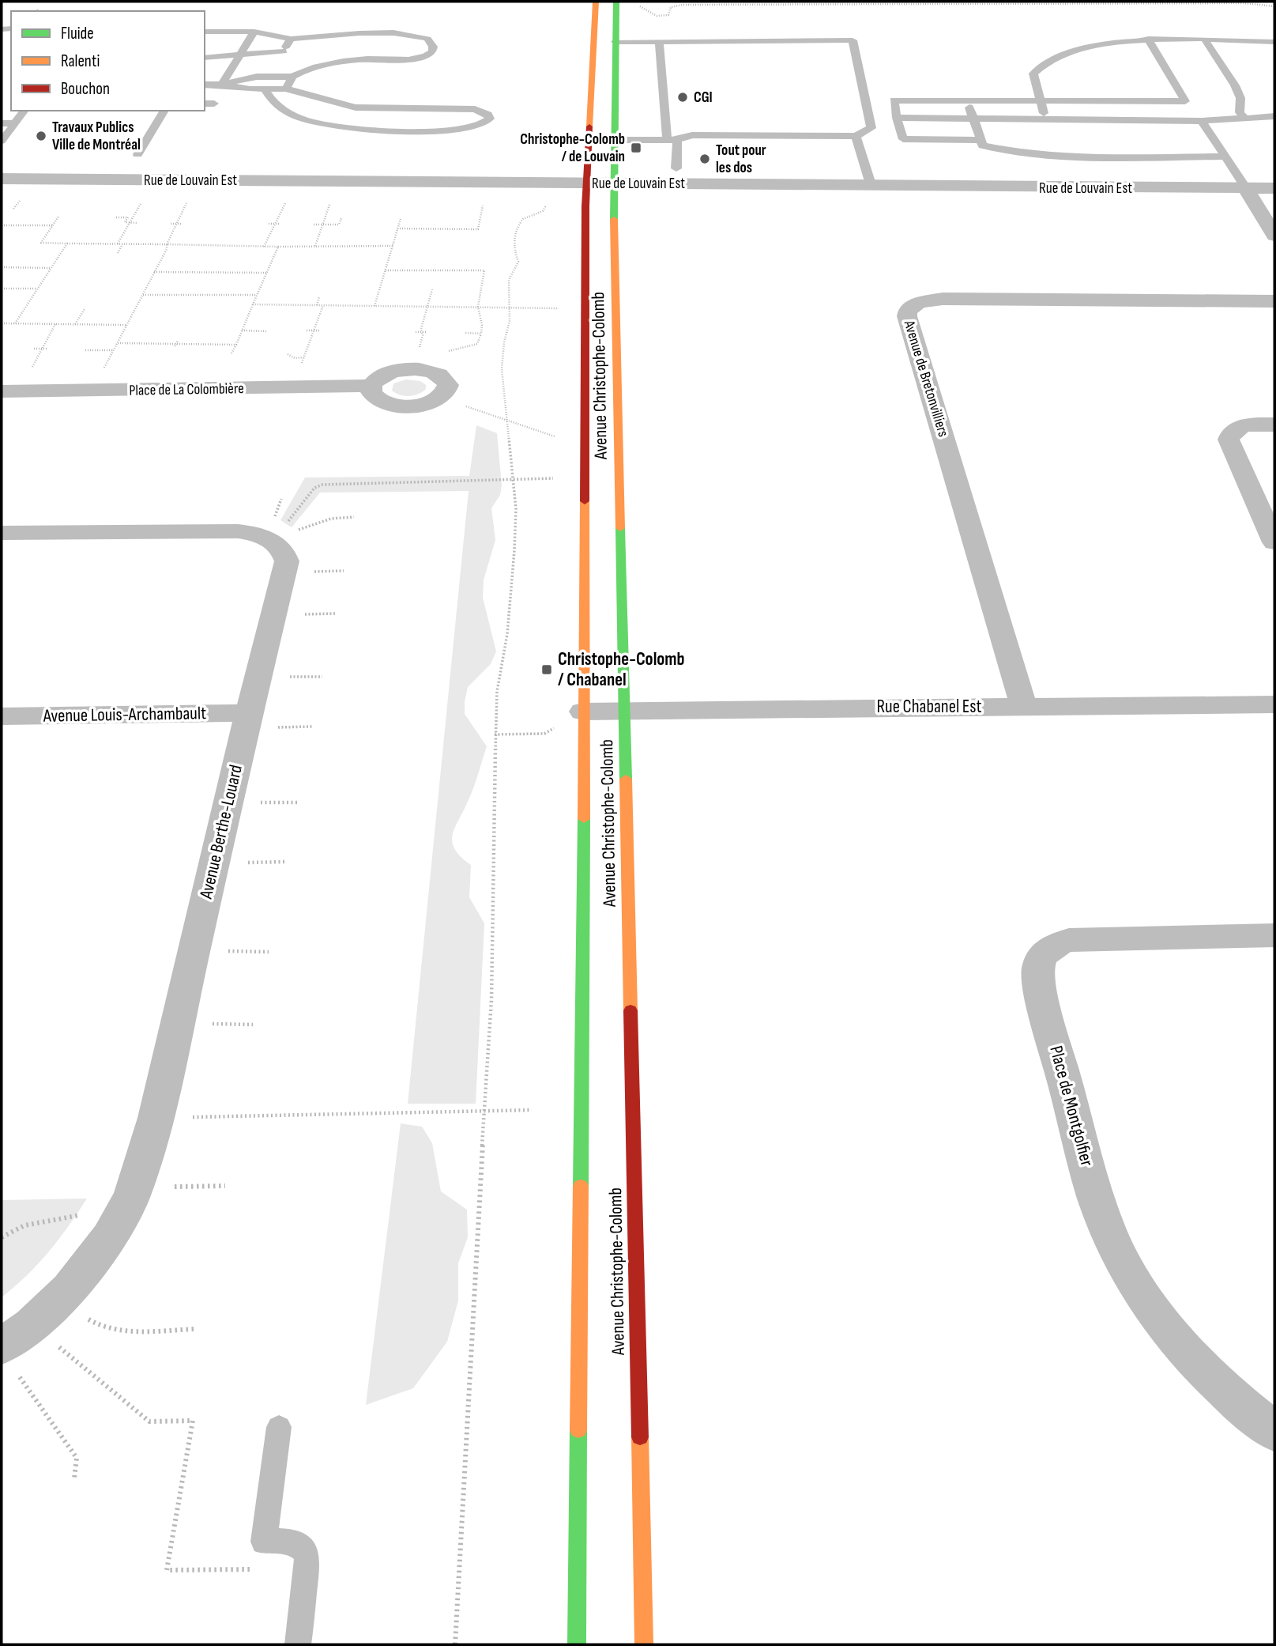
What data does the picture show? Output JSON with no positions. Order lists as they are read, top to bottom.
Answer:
{
  "streets": {
    "main road": ["Avenue Christophe-Colomb"],
    "street": [
      "Rue de Louvain Est",
      "Avenue de Bretonvilliers",
      "Place de La Colombière",
      "Rue Chabanel Est",
      "Avenue Louis-Archambault",
      "Avenue Berthe-Louard",
      "Place de Montgolfier"
    ]
  },
  "crossings": [
    ["Rue de Louvain Est", "Avenue Christophe-Colomb"],
    ["Avenue Christophe-Colomb", "Rue Chabanel Est"],
    ["Avenue de Bretonvilliers", "Rue Chabanel Est"],
    ["Avenue Louis-Archambault", "Avenue Berthe-Louard"]
  ],
  "places": {
    "other": ["CGI", "Travaux Publics Ville de Montréal", "Tout pour les dos"],
    "transit": ["Christophe-Colomb / de Louvain", "Christophe-Colomb / Chabanel"]
  },
  "legend": ["Fluide", "Ralenti", "Bouchon"]
}
